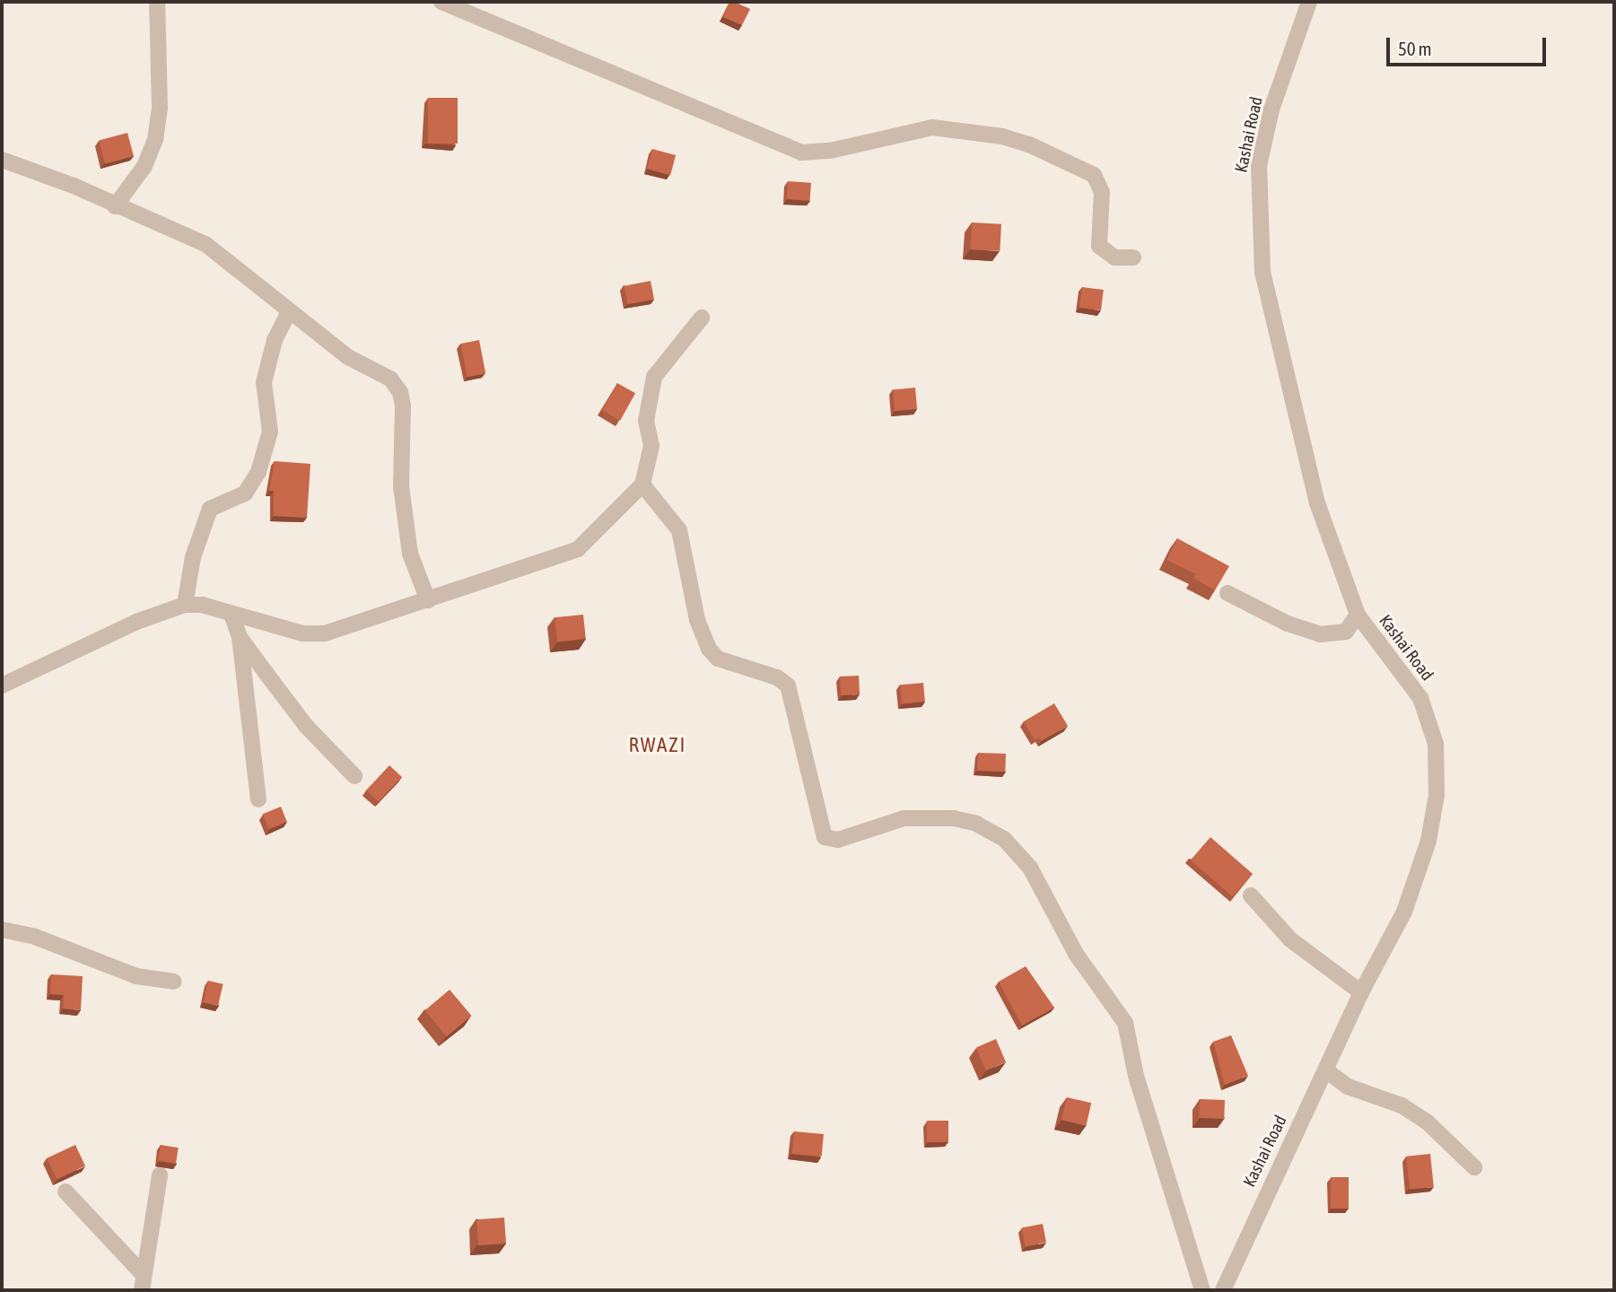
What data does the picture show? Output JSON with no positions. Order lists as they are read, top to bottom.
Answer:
{
  "streets": {
    "street": ["Kashai Road"]
  },
  "districts": ["RWAZI"],
  "scale_bar": "50 m"
}
